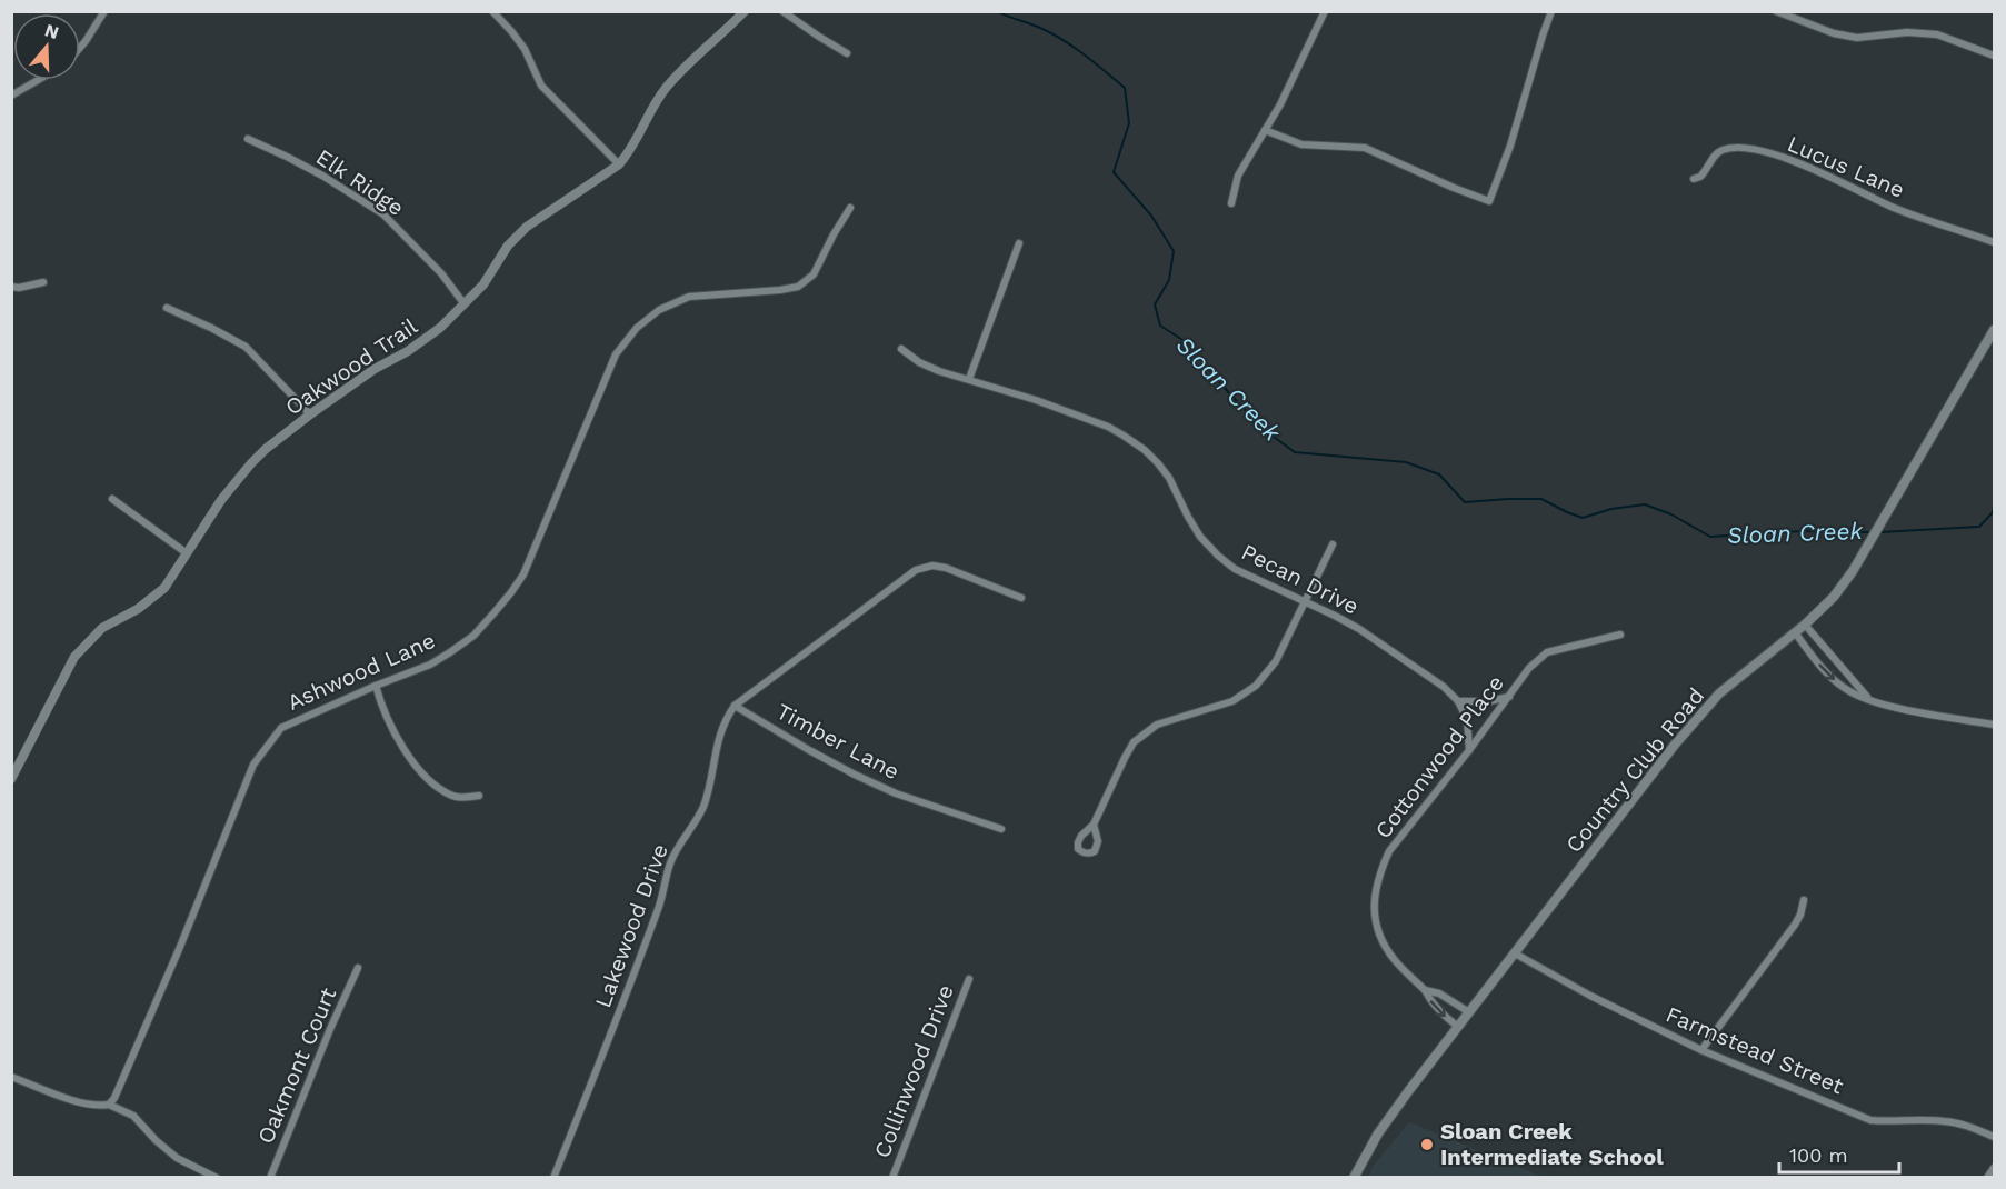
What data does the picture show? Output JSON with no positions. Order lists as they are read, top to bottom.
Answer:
{
  "streets": {
    "main road": ["Country Club Road"],
    "street": [
      "Lucus Lane",
      "Elk Ridge",
      "Oakwood Trail",
      "Pecan Drive",
      "Ashwood Lane",
      "Timber Lane",
      "Cottonwood Place",
      "Lakewood Drive",
      "Farmstead Street",
      "Oakmont Court",
      "Collinwood Drive"
    ]
  },
  "crossings": [
    ["Elk Ridge", "Oakwood Trail"],
    ["Timber Lane", "Lakewood Drive"],
    ["Cottonwood Place", "Country Club Road"],
    ["Country Club Road", "Farmstead Street"]
  ],
  "water": ["Sloan Creek"],
  "places": ["Sloan Creek Intermediate School"],
  "scale_bar": "100 m",
  "north": "top"
}
